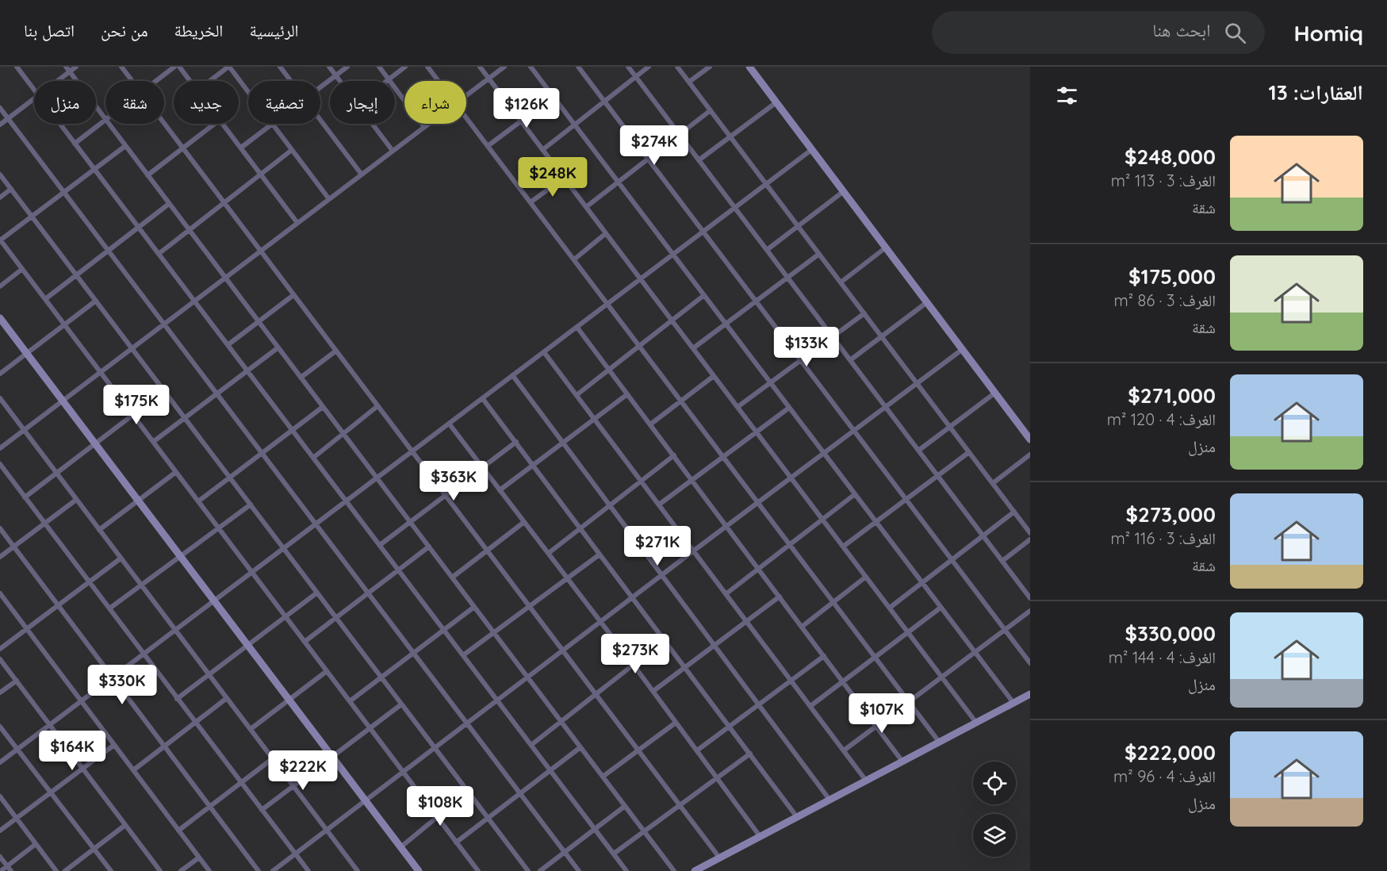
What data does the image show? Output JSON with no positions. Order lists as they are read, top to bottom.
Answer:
{
  "page": {
    "header": "Homiq",
    "search": "ابحث هنا",
    "nav": [
      "الرئيسية",
      "الخريطة",
      "من نحن",
      "اتصل بنا"
    ],
    "heading": "العقارات: 13",
    "chip": [
      "شراء",
      "إيجار",
      "تصفية",
      "جديد",
      "شقة",
      "منزل"
    ],
    "price": [
      "$126K",
      "$274K",
      "$248K",
      "$133K",
      "$175K",
      "$363K",
      "$271K",
      "$273K",
      "$330K",
      "$107K",
      "$164K",
      "$222K",
      "$108K"
    ],
    "list": [
      {
        "name": "$248,000",
        "note": "الغرف: 3 · 113 m² · شقة"
      },
      {
        "name": "$175,000",
        "note": "الغرف: 3 · 86 m² · شقة"
      },
      {
        "name": "$271,000",
        "note": "الغرف: 4 · 120 m² · منزل"
      },
      {
        "name": "$273,000",
        "note": "الغرف: 3 · 116 m² · شقة"
      },
      {
        "name": "$330,000",
        "note": "الغرف: 4 · 144 m² · منزل"
      },
      {
        "name": "$222,000",
        "note": "الغرف: 4 · 96 m² · منزل"
      }
    ]
  }
}
